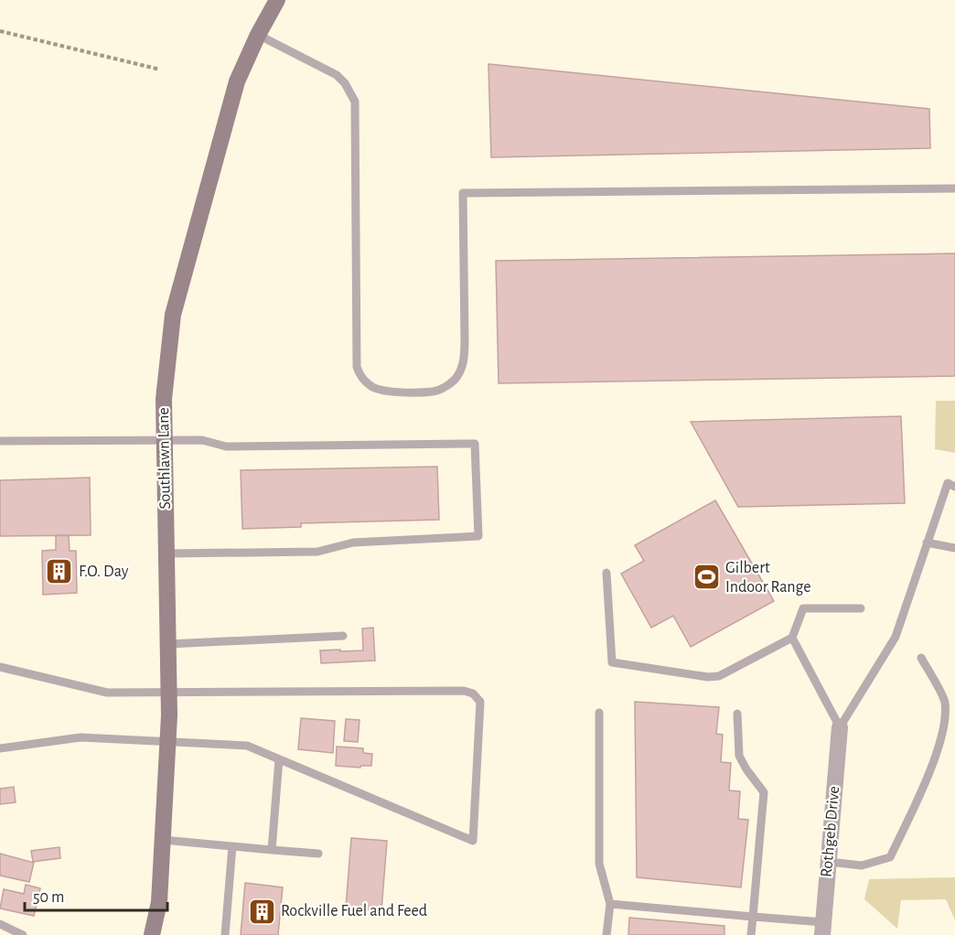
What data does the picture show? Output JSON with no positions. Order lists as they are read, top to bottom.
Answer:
{
  "streets": {
    "street": ["Southlawn Lane", "Rothgeb Drive"]
  },
  "places": {
    "building": ["F.O. Day", "Rockville Fuel and Feed"],
    "sports": ["Gilbert Indoor Range"]
  },
  "scale_bar": "50 m"
}
